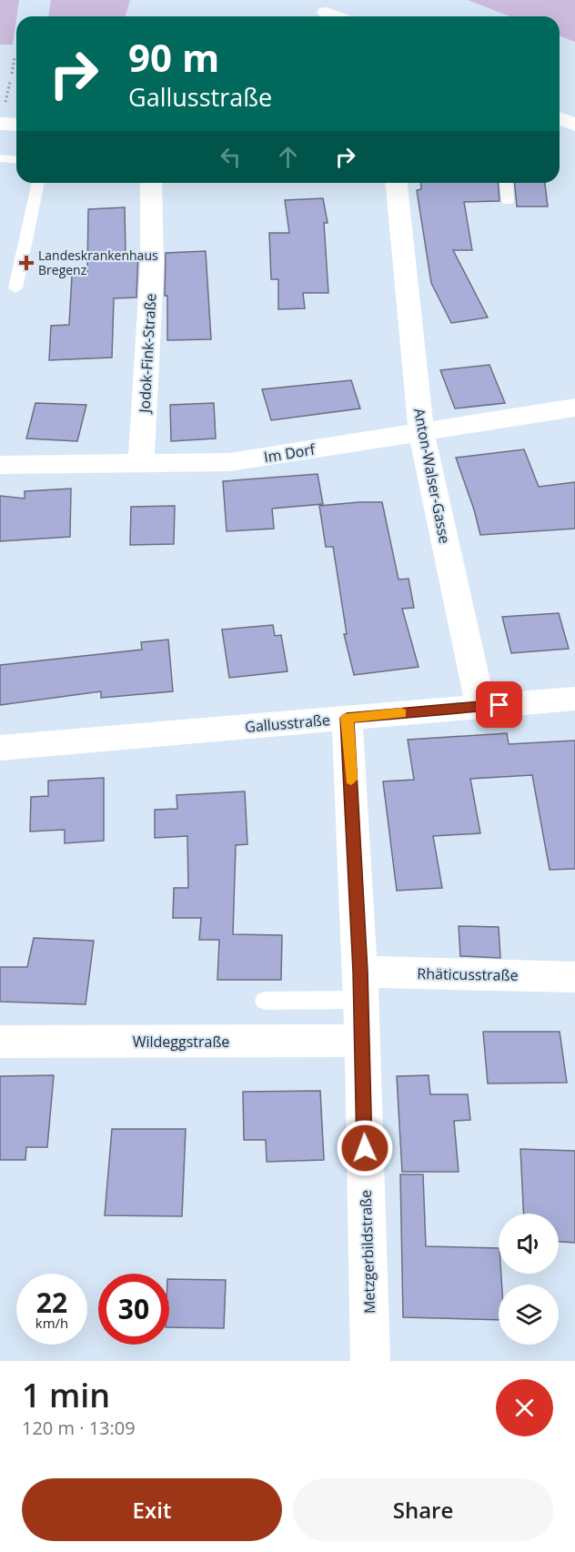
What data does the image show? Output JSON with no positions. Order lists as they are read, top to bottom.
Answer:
{
  "streets": {
    "street": [
      "Jodok-Fink-Straße",
      "Im Dorf",
      "Anton-Walser-Gasse",
      "Gallusstraße",
      "Rhäticusstraße",
      "Wildeggstraße",
      "Metzgerbildstraße"
    ]
  },
  "crossings": [
    ["Jodok-Fink-Straße", "Im Dorf"],
    ["Im Dorf", "Anton-Walser-Gasse"],
    ["Anton-Walser-Gasse", "Gallusstraße"],
    ["Gallusstraße", "Metzgerbildstraße"],
    ["Rhäticusstraße", "Metzgerbildstraße"],
    ["Wildeggstraße", "Metzgerbildstraße"]
  ],
  "places": {
    "health": ["Landeskrankenhaus Bregenz"]
  },
  "page": {
    "turn": ["90 m", "Gallusstraße"],
    "speed": "22 km/h",
    "limit": "30",
    "heading": ["1 min", "120 m · 13:09"],
    "buttons": ["Exit", "Share"]
  }
}
